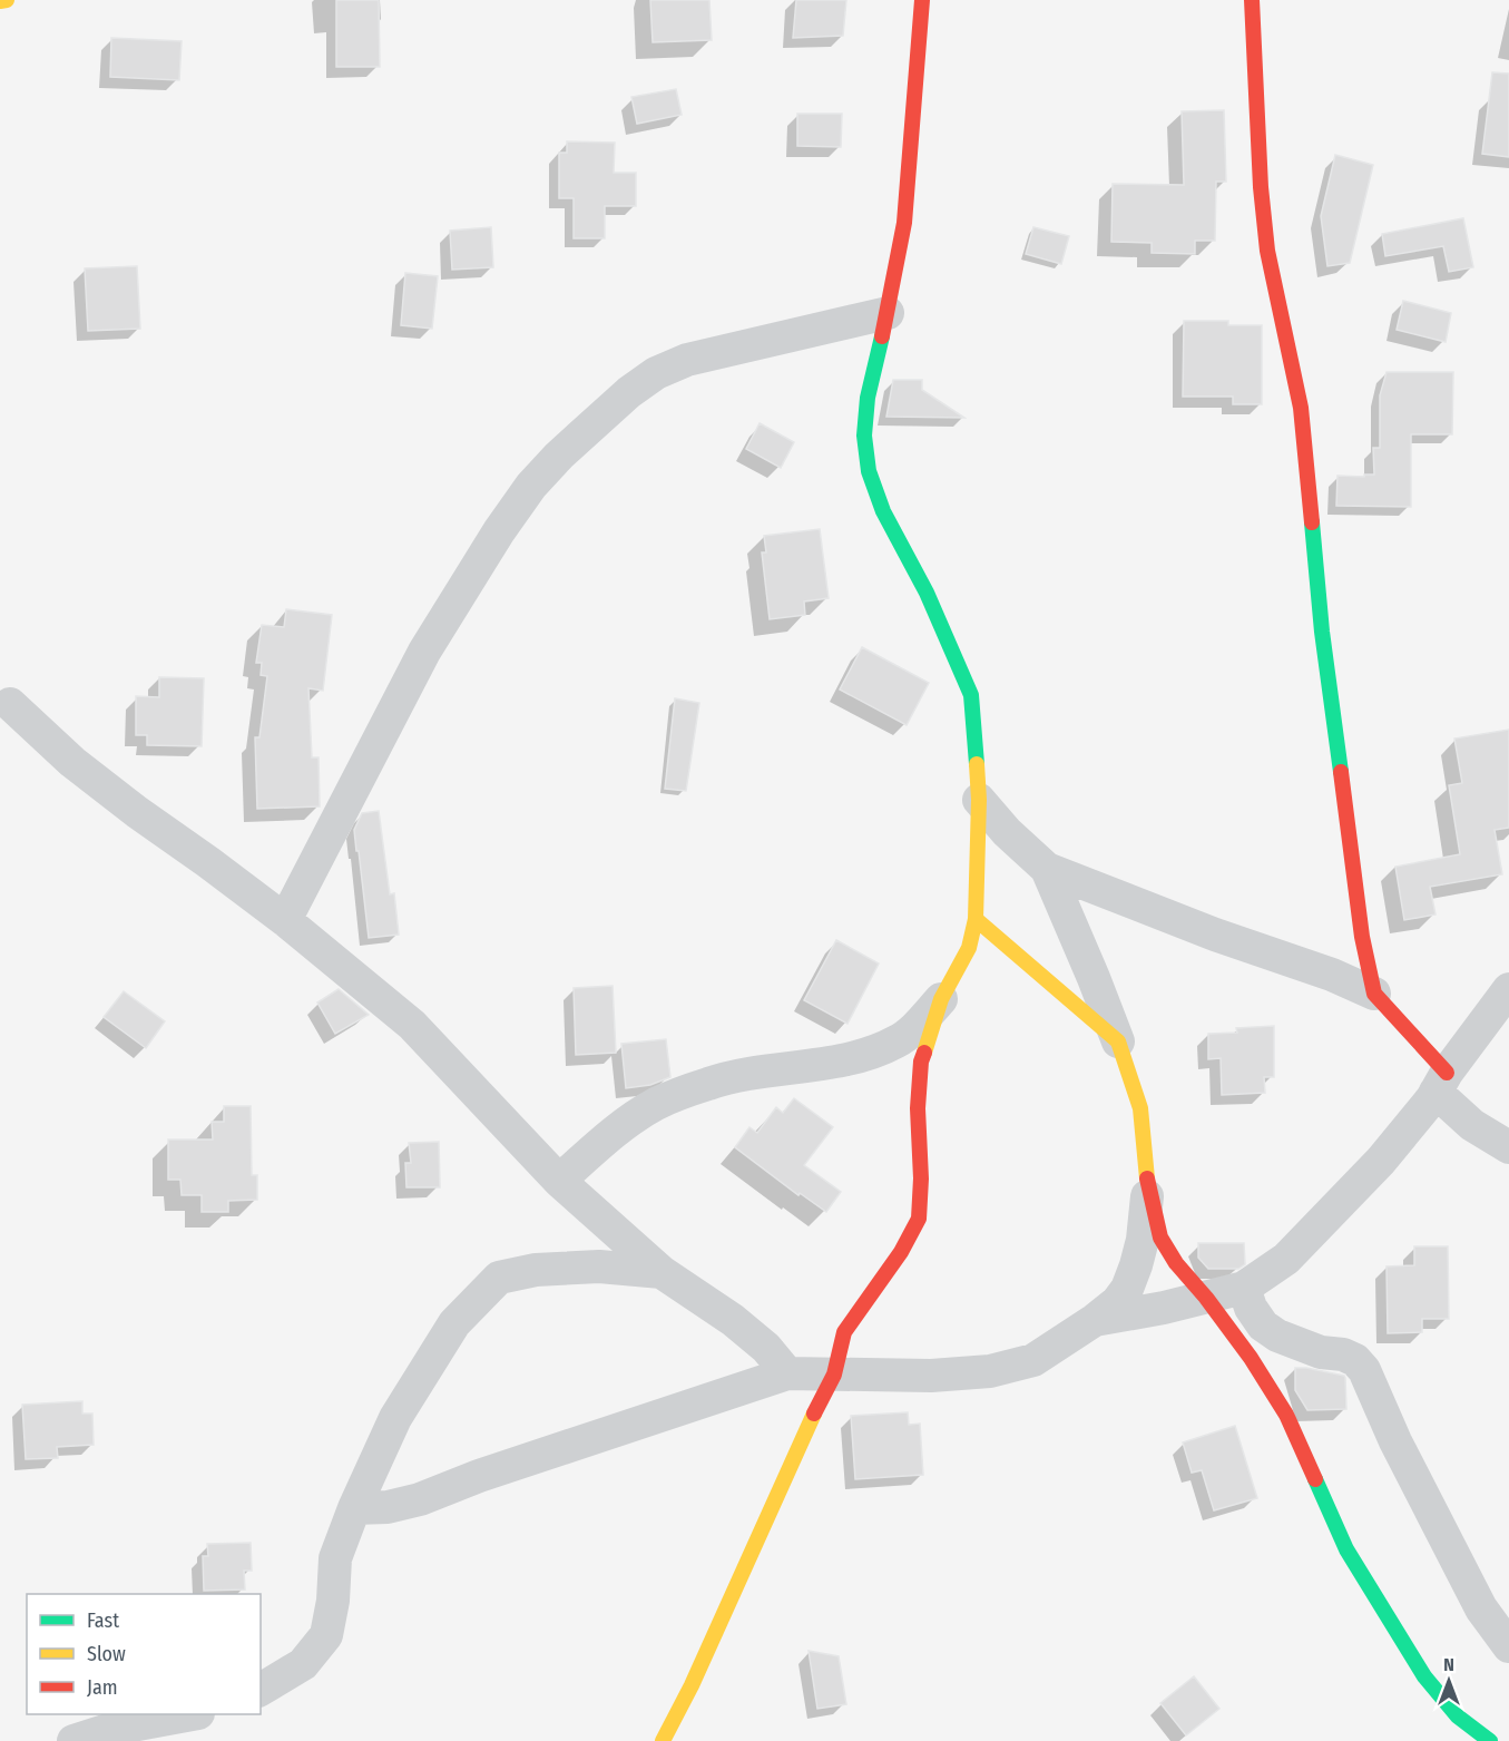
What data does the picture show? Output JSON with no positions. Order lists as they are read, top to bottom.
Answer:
{
  "legend": ["Fast", "Slow", "Jam"],
  "north": "top"
}
